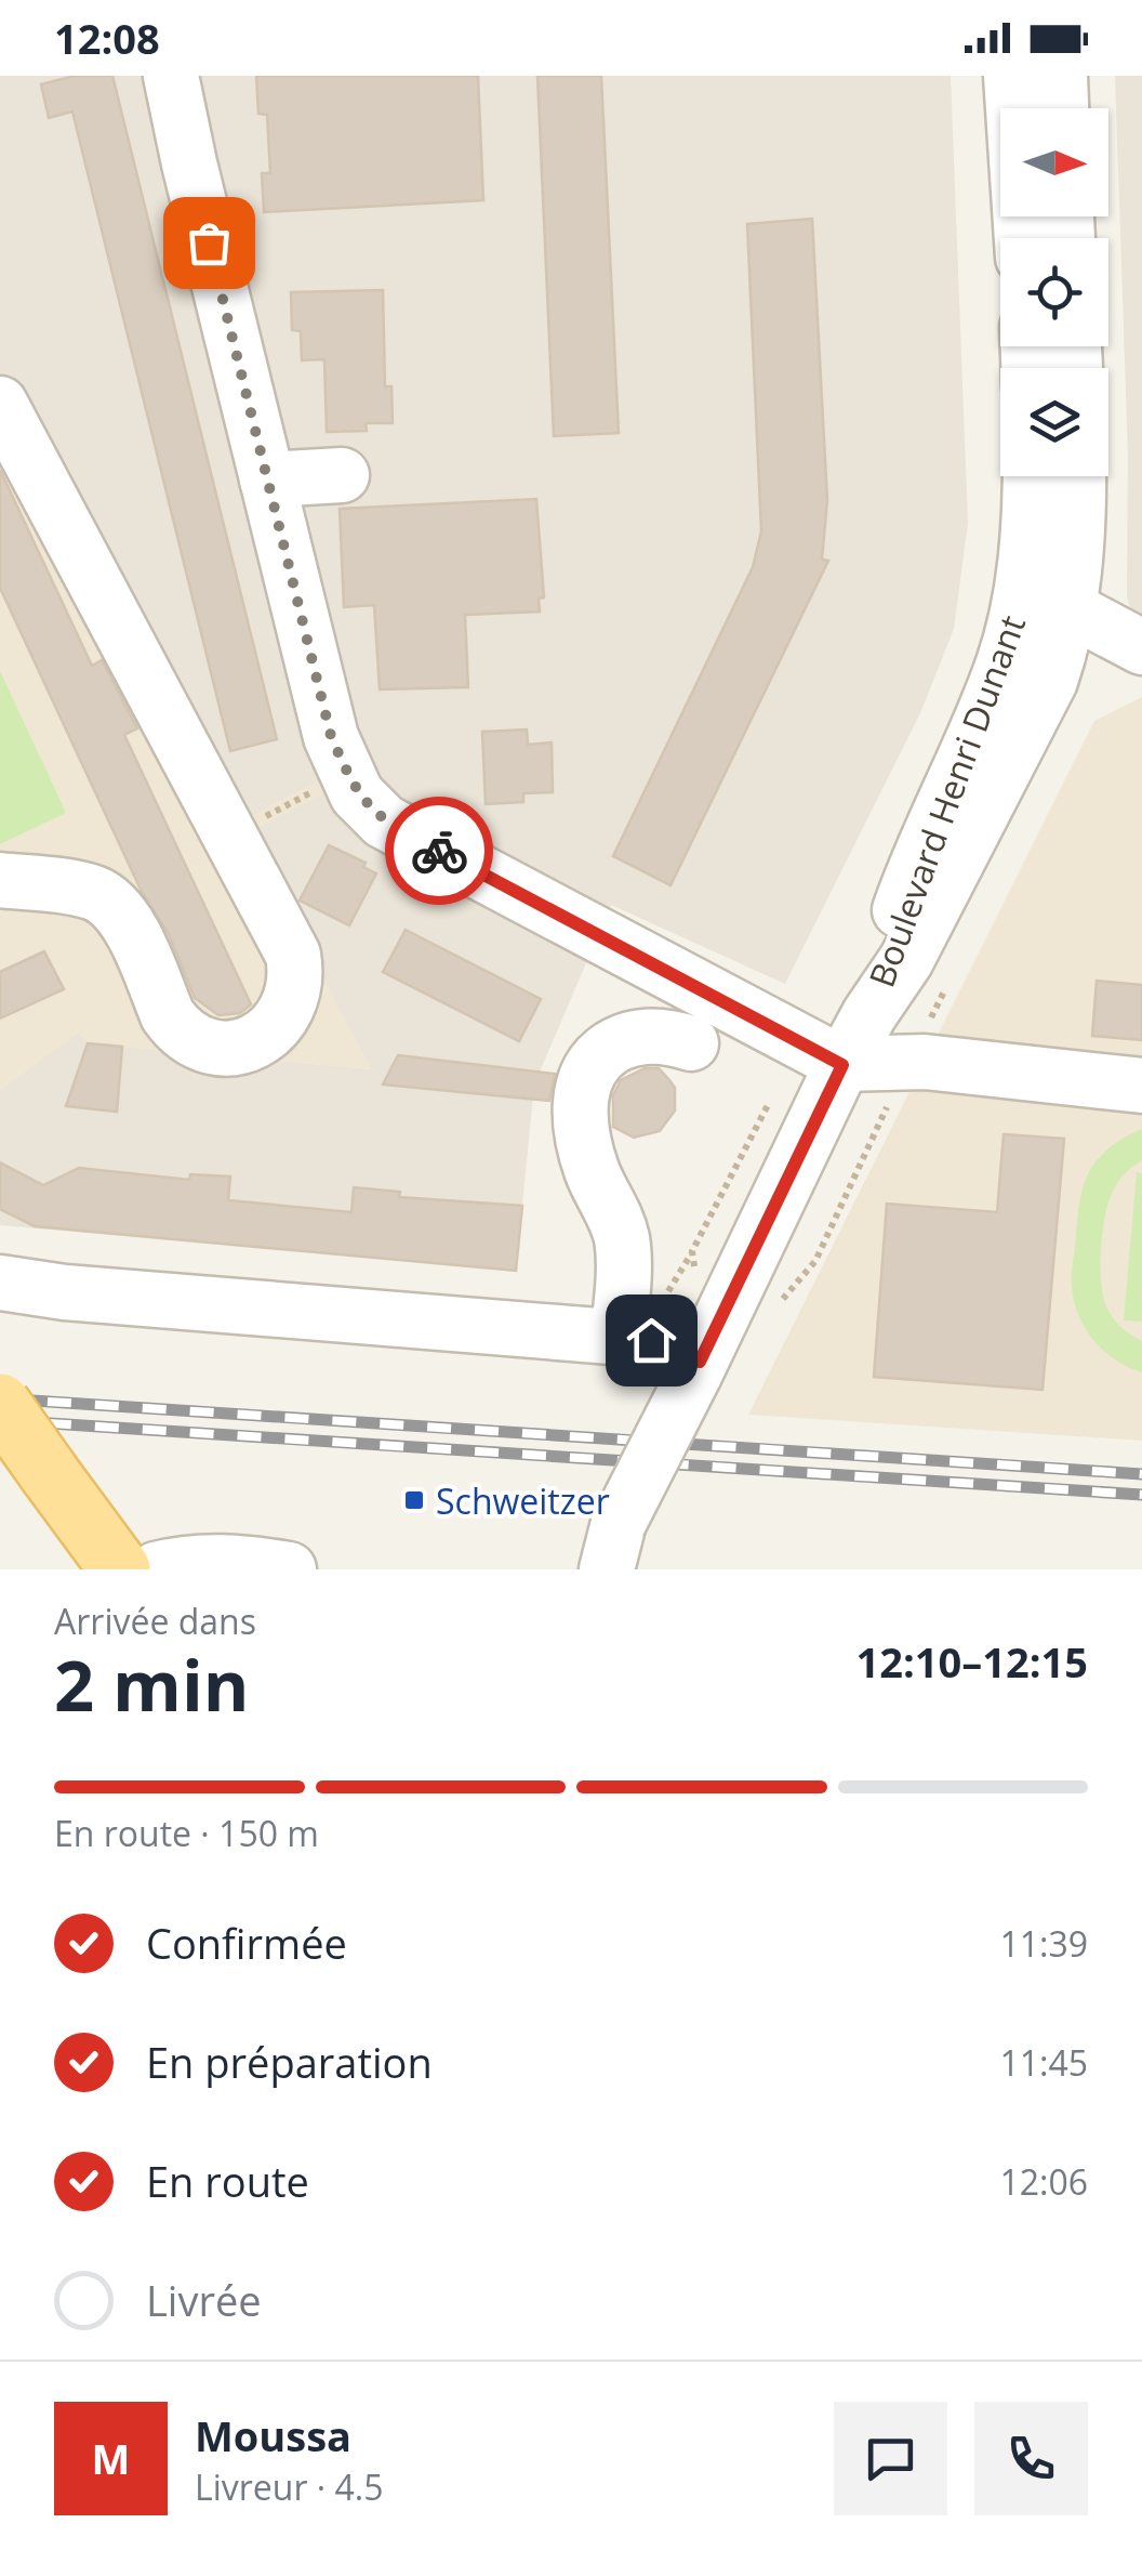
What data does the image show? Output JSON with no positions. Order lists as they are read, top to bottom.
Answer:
{
  "streets": {
    "street": ["Boulevard Henri Dunant"]
  },
  "places": {
    "transit": ["Schweitzer"]
  },
  "north": "right",
  "page": {
    "status": "12:08",
    "heading": ["2 min", "Arrivée dans", "12:10–12:15"],
    "panel": ["Moussa", "Livreur · 4.5"],
    "bar": "En route · 150 m",
    "list": [
      ["Confirmée", "11:39"],
      ["En préparation", "11:45"],
      ["En route", "12:06"],
      "Livrée"
    ],
    "round": "M"
  }
}
